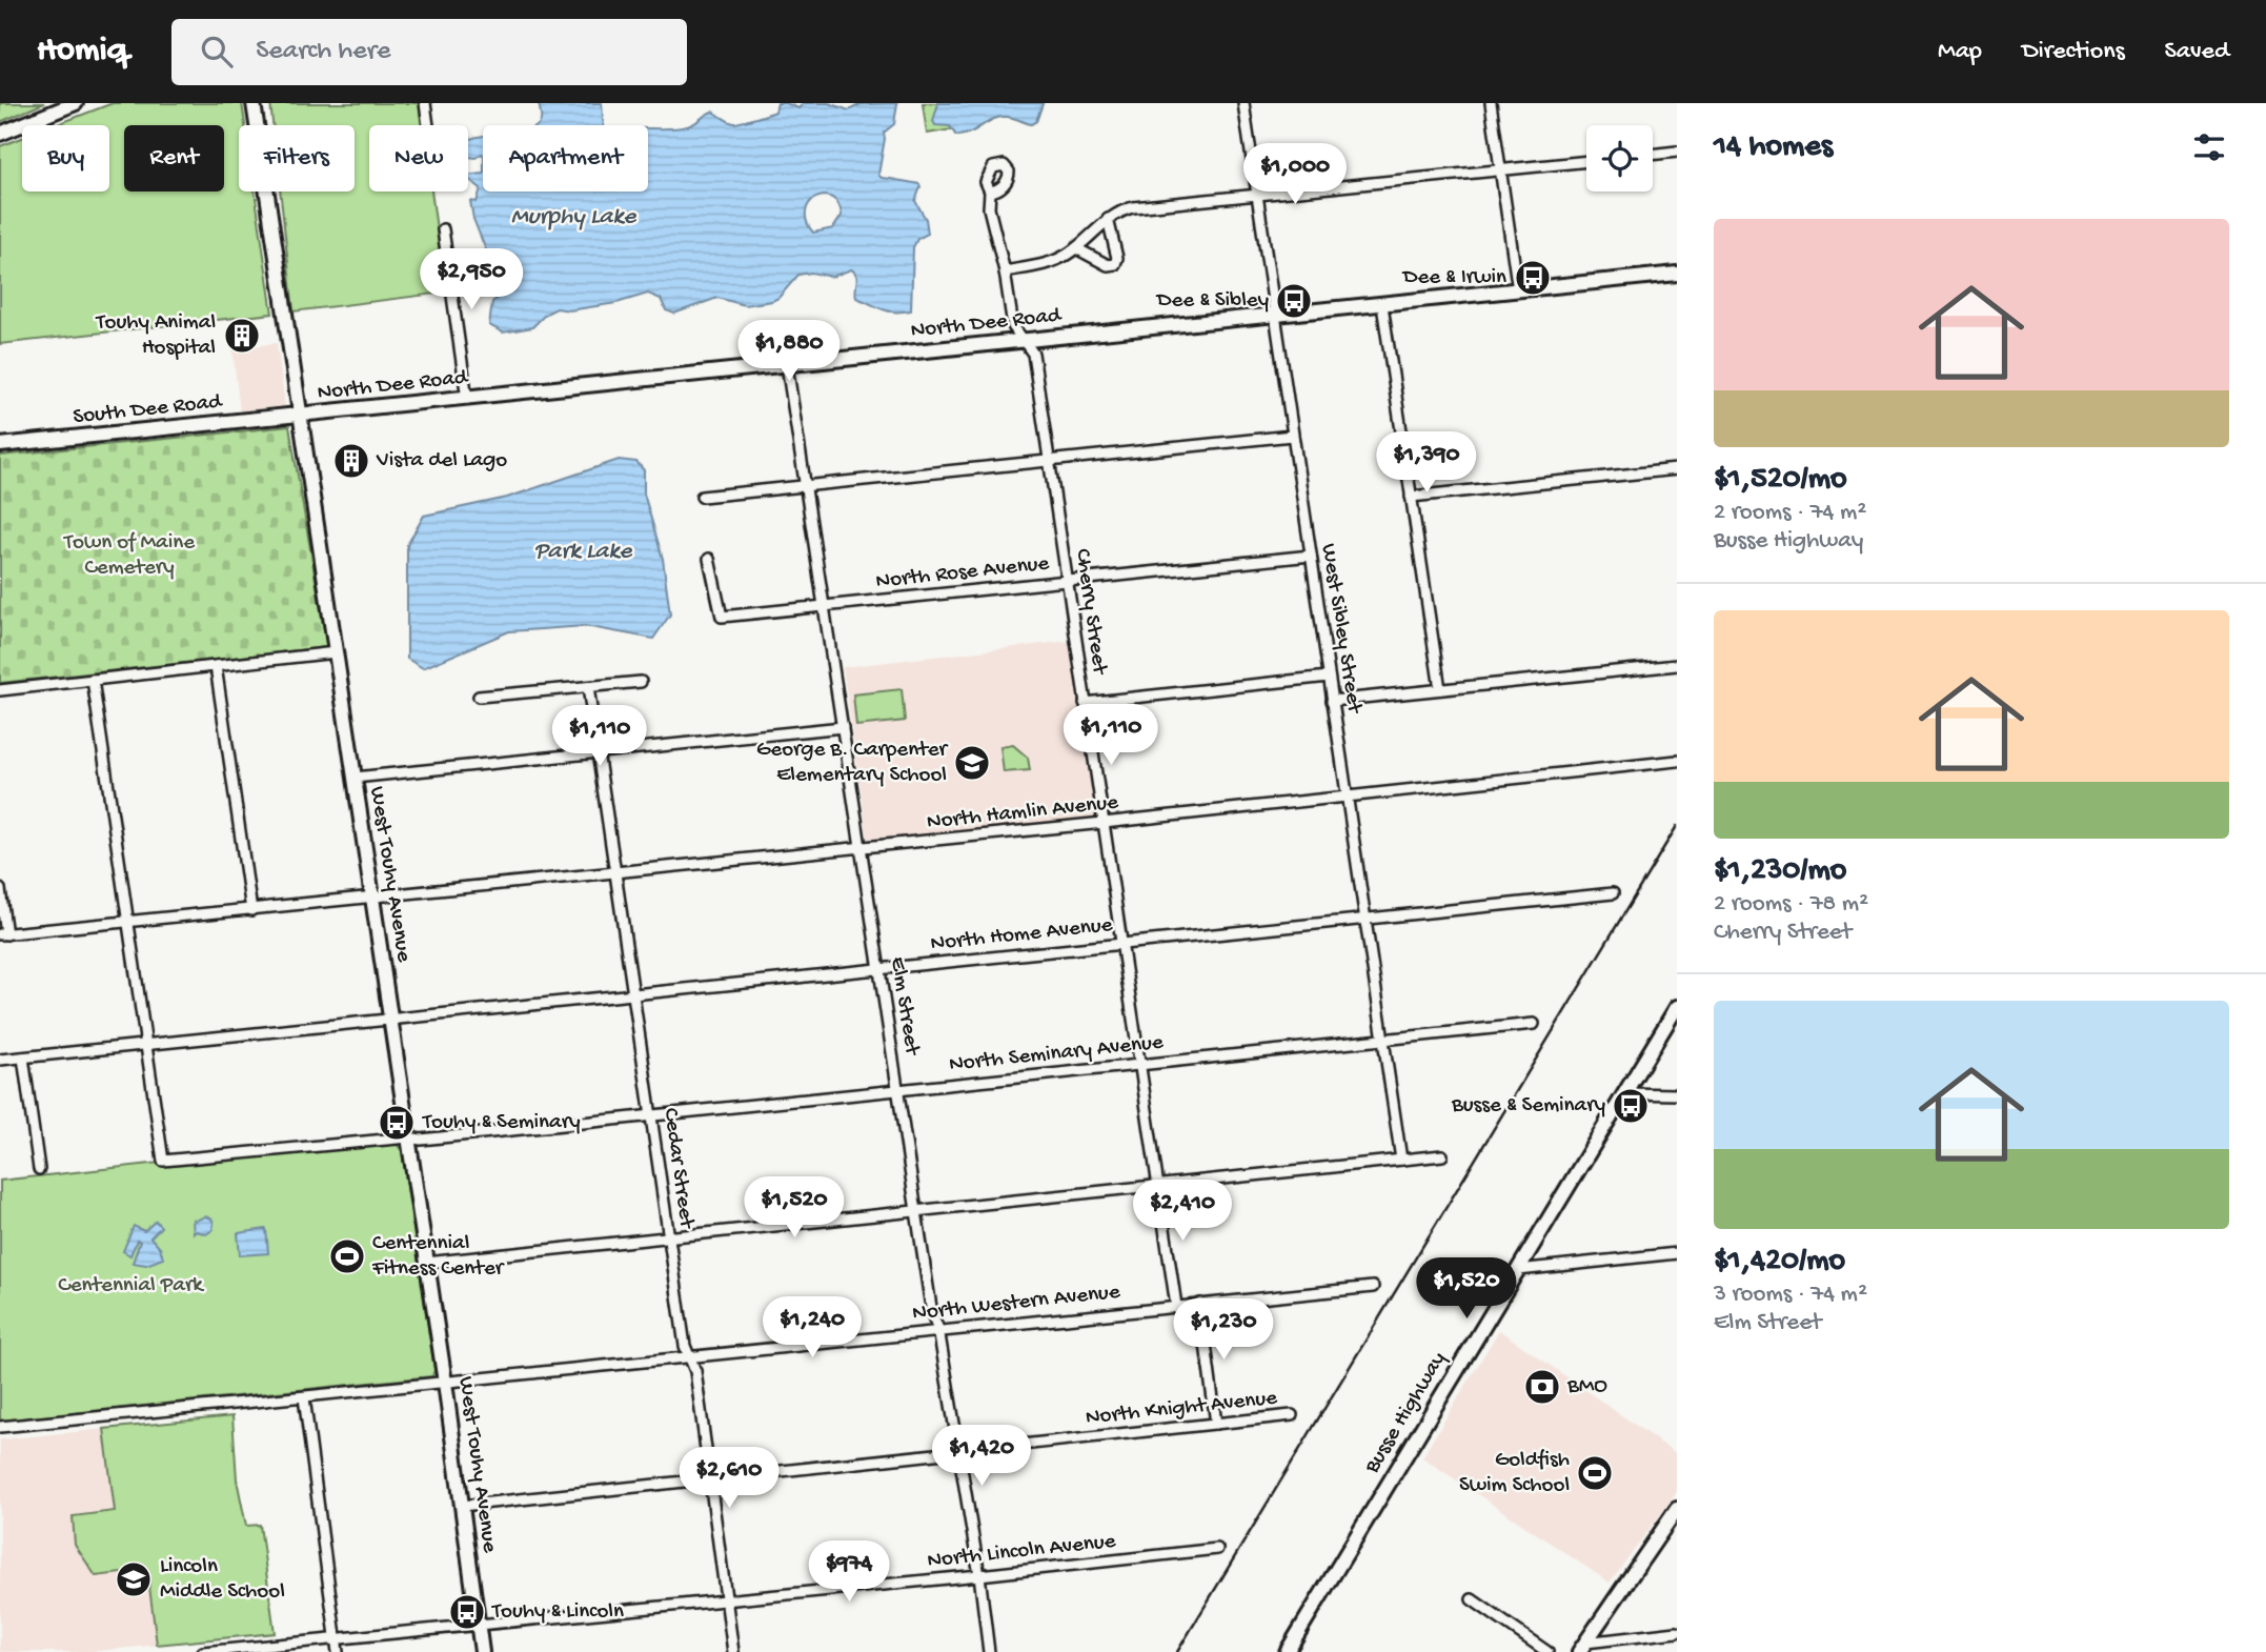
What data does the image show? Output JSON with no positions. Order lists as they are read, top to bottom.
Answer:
{
  "streets": {
    "main road": [
      "North Dee Road",
      "South Dee Road",
      "West Touhy Avenue",
      "Busse Highway"
    ],
    "street": [
      "North Rose Avenue",
      "Cherry Street",
      "West Sibley Street",
      "North Hamlin Avenue",
      "North Home Avenue",
      "Elm Street",
      "North Seminary Avenue",
      "Cedar Street",
      "North Western Avenue",
      "North Knight Avenue",
      "North Lincoln Avenue"
    ]
  },
  "crossings": [
    ["North Dee Road", "South Dee Road"],
    ["North Dee Road", "Cherry Street"],
    ["North Dee Road", "West Sibley Street"],
    ["North Dee Road", "West Touhy Avenue"],
    ["North Dee Road", "Elm Street"],
    ["South Dee Road", "West Touhy Avenue"],
    ["North Rose Avenue", "Cherry Street"],
    ["North Rose Avenue", "West Sibley Street"],
    ["North Rose Avenue", "Elm Street"],
    ["Cherry Street", "North Hamlin Avenue"],
    ["Cherry Street", "North Home Avenue"],
    ["Cherry Street", "North Seminary Avenue"],
    ["Cherry Street", "North Western Avenue"],
    ["West Sibley Street", "North Hamlin Avenue"],
    ["West Sibley Street", "North Home Avenue"],
    ["West Sibley Street", "North Seminary Avenue"],
    ["North Hamlin Avenue", "West Touhy Avenue"],
    ["North Hamlin Avenue", "Elm Street"],
    ["North Hamlin Avenue", "Cedar Street"],
    ["West Touhy Avenue", "North Home Avenue"],
    ["West Touhy Avenue", "North Seminary Avenue"],
    ["West Touhy Avenue", "North Western Avenue"],
    ["West Touhy Avenue", "North Knight Avenue"],
    ["West Touhy Avenue", "North Lincoln Avenue"],
    ["North Home Avenue", "Elm Street"],
    ["North Home Avenue", "North Seminary Avenue"],
    ["North Home Avenue", "Cedar Street"],
    ["Elm Street", "North Seminary Avenue"],
    ["Elm Street", "North Western Avenue"],
    ["Elm Street", "North Knight Avenue"],
    ["Elm Street", "North Lincoln Avenue"],
    ["North Seminary Avenue", "Cedar Street"],
    ["Cedar Street", "North Western Avenue"],
    ["Cedar Street", "North Knight Avenue"],
    ["Cedar Street", "North Lincoln Avenue"]
  ],
  "water": ["Murphy Lake", "Park Lake"],
  "parks": ["Town of Maine Cemetery", "Centennial Park"],
  "places": {
    "bus stop": [
      "Dee & Irwin",
      "Dee & Sibley",
      "Busse & Seminary",
      "Touhy & Seminary",
      "Touhy & Lincoln"
    ],
    "building": ["Touhy Animal Hospital", "Vista del Lago"],
    "school or university": ["George B. Carpenter Elementary School", "Lincoln Middle School"],
    "sports": ["Centennial Fitness Center", "Goldfish Swim School"],
    "bank": ["BMO"]
  },
  "page": {
    "header": "Homiq",
    "search": "Search here",
    "nav": ["Map", "Directions", "Saved"],
    "heading": "14 homes",
    "chip": [
      "Buy",
      "Rent",
      "Filters",
      "New",
      "Apartment"
    ],
    "price": [
      "$1,000",
      "$2,950",
      "$1,880",
      "$1,390",
      "$1,110",
      "$1,110",
      "$1,520",
      "$2,410",
      "$1,520",
      "$1,240",
      "$1,230",
      "$1,420",
      "$2,610",
      "$974"
    ],
    "list": [
      {
        "name": "$1,520/mo",
        "note": "2 rooms · 74 m² · Busse Highway"
      },
      {
        "name": "$1,230/mo",
        "note": "2 rooms · 78 m² · Cherry Street"
      },
      {
        "name": "$1,420/mo",
        "note": "3 rooms · 74 m² · Elm Street"
      }
    ]
  }
}
